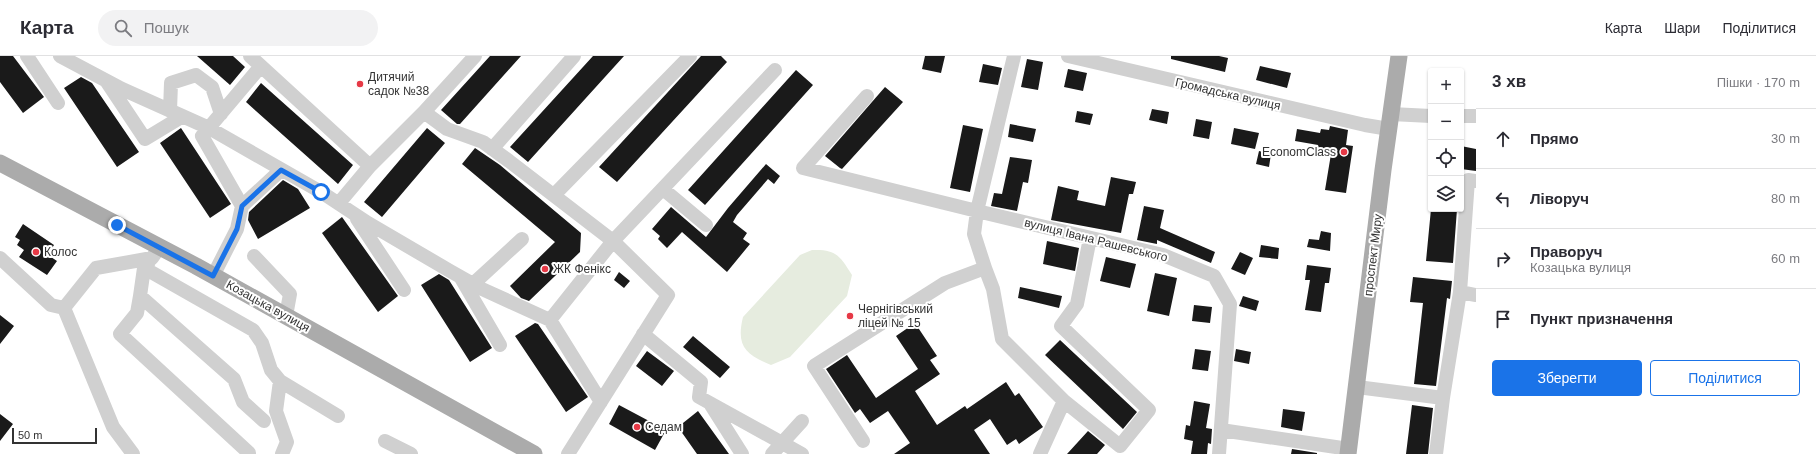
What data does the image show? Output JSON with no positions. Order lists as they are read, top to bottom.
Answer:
{
  "streets": {
    "main road": ["проспект Миру", "Козацька вулиця"],
    "street": ["Громадська вулиця", "вулиця Івана Рашевського"]
  },
  "crossings": [
    ["Громадська вулиця", "проспект Миру"]
  ],
  "places": [
    "Дитячий садок №38",
    "EconomClass",
    "Колос",
    "ЖК Фенікс",
    "Чернігівський ліцей № 15",
    "Седам"
  ],
  "scale_bar": "50 m",
  "page": {
    "header": "Карта",
    "search": "Пошук",
    "nav": ["Карта", "Шари", "Поділитися"],
    "heading": ["3 хв", "Пішки · 170 m"],
    "map_buttons": ["+", "−"],
    "list": [
      ["Прямо", "30 m"],
      ["Ліворуч", "80 m"],
      ["Праворуч", "Козацька вулиця", "60 m"],
      "Пункт призначення"
    ],
    "buttons": ["Зберегти", "Поділитися"],
    "scale": "50 m"
  }
}
